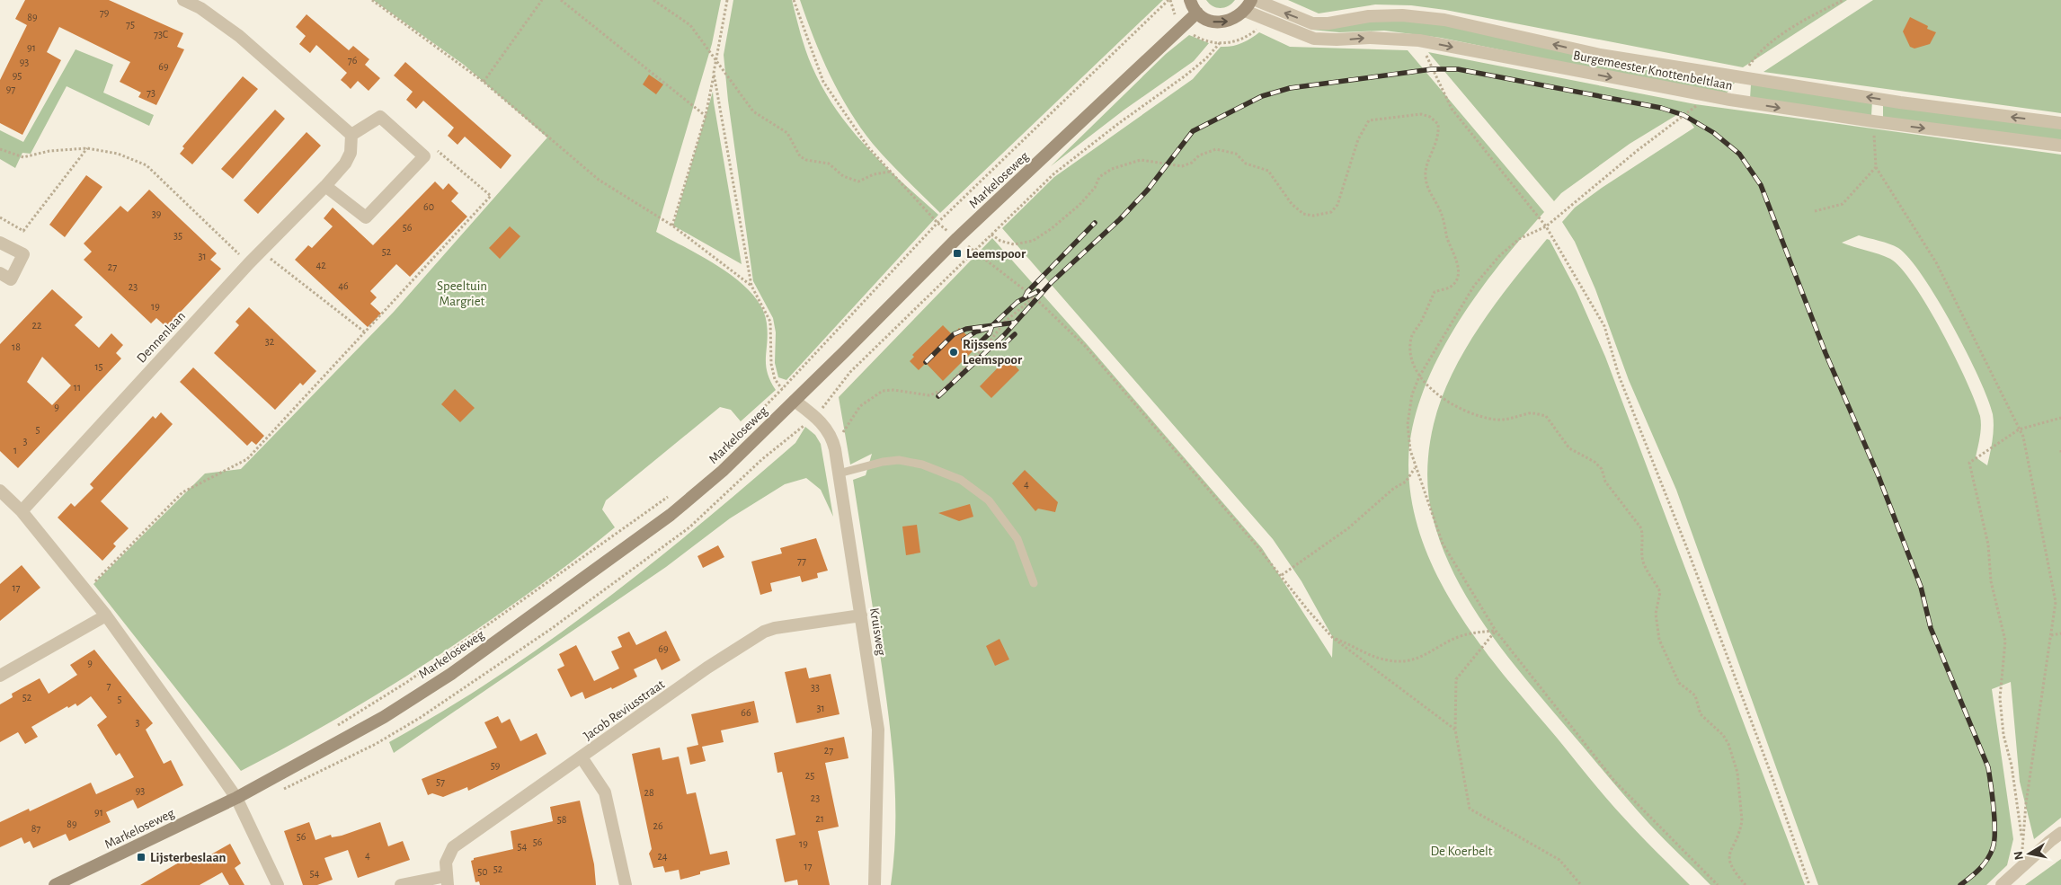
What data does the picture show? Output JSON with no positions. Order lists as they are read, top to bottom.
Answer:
{
  "streets": {
    "main road": ["Markeloseweg"],
    "street": [
      "Burgemeester Knottenbeltlaan",
      "Dennenlaan",
      "Kruisweg",
      "Jacob Reviusstraat"
    ]
  },
  "crossings": [
    ["Markeloseweg", "Kruisweg"],
    ["Kruisweg", "Jacob Reviusstraat"]
  ],
  "parks": ["Speeltuin Margriet", "De Koerbelt"],
  "places": {
    "transit": ["Leemspoor", "Lijsterbeslaan"],
    "other": ["Rijssens Leemspoor"]
  },
  "house_numbers": [
    "79",
    "89",
    "75",
    "73C",
    "91",
    "76",
    "93",
    "69",
    "95",
    "97",
    "73",
    "60",
    "39",
    "56",
    "35",
    "52",
    "31",
    "42",
    "27",
    "46",
    "23",
    "19",
    "22",
    "32",
    "18",
    "15",
    "11",
    "9",
    "5",
    "3",
    "1",
    "4",
    "77",
    "17",
    "69",
    "9",
    "7",
    "33",
    "52",
    "5",
    "31",
    "66",
    "3",
    "27",
    "59",
    "25",
    "57",
    "93",
    "28",
    "23",
    "91",
    "21",
    "58",
    "89",
    "26",
    "87",
    "56",
    "56",
    "19",
    "54",
    "4",
    "24",
    "17",
    "52",
    "50",
    "54"
  ],
  "north": "left"
}
